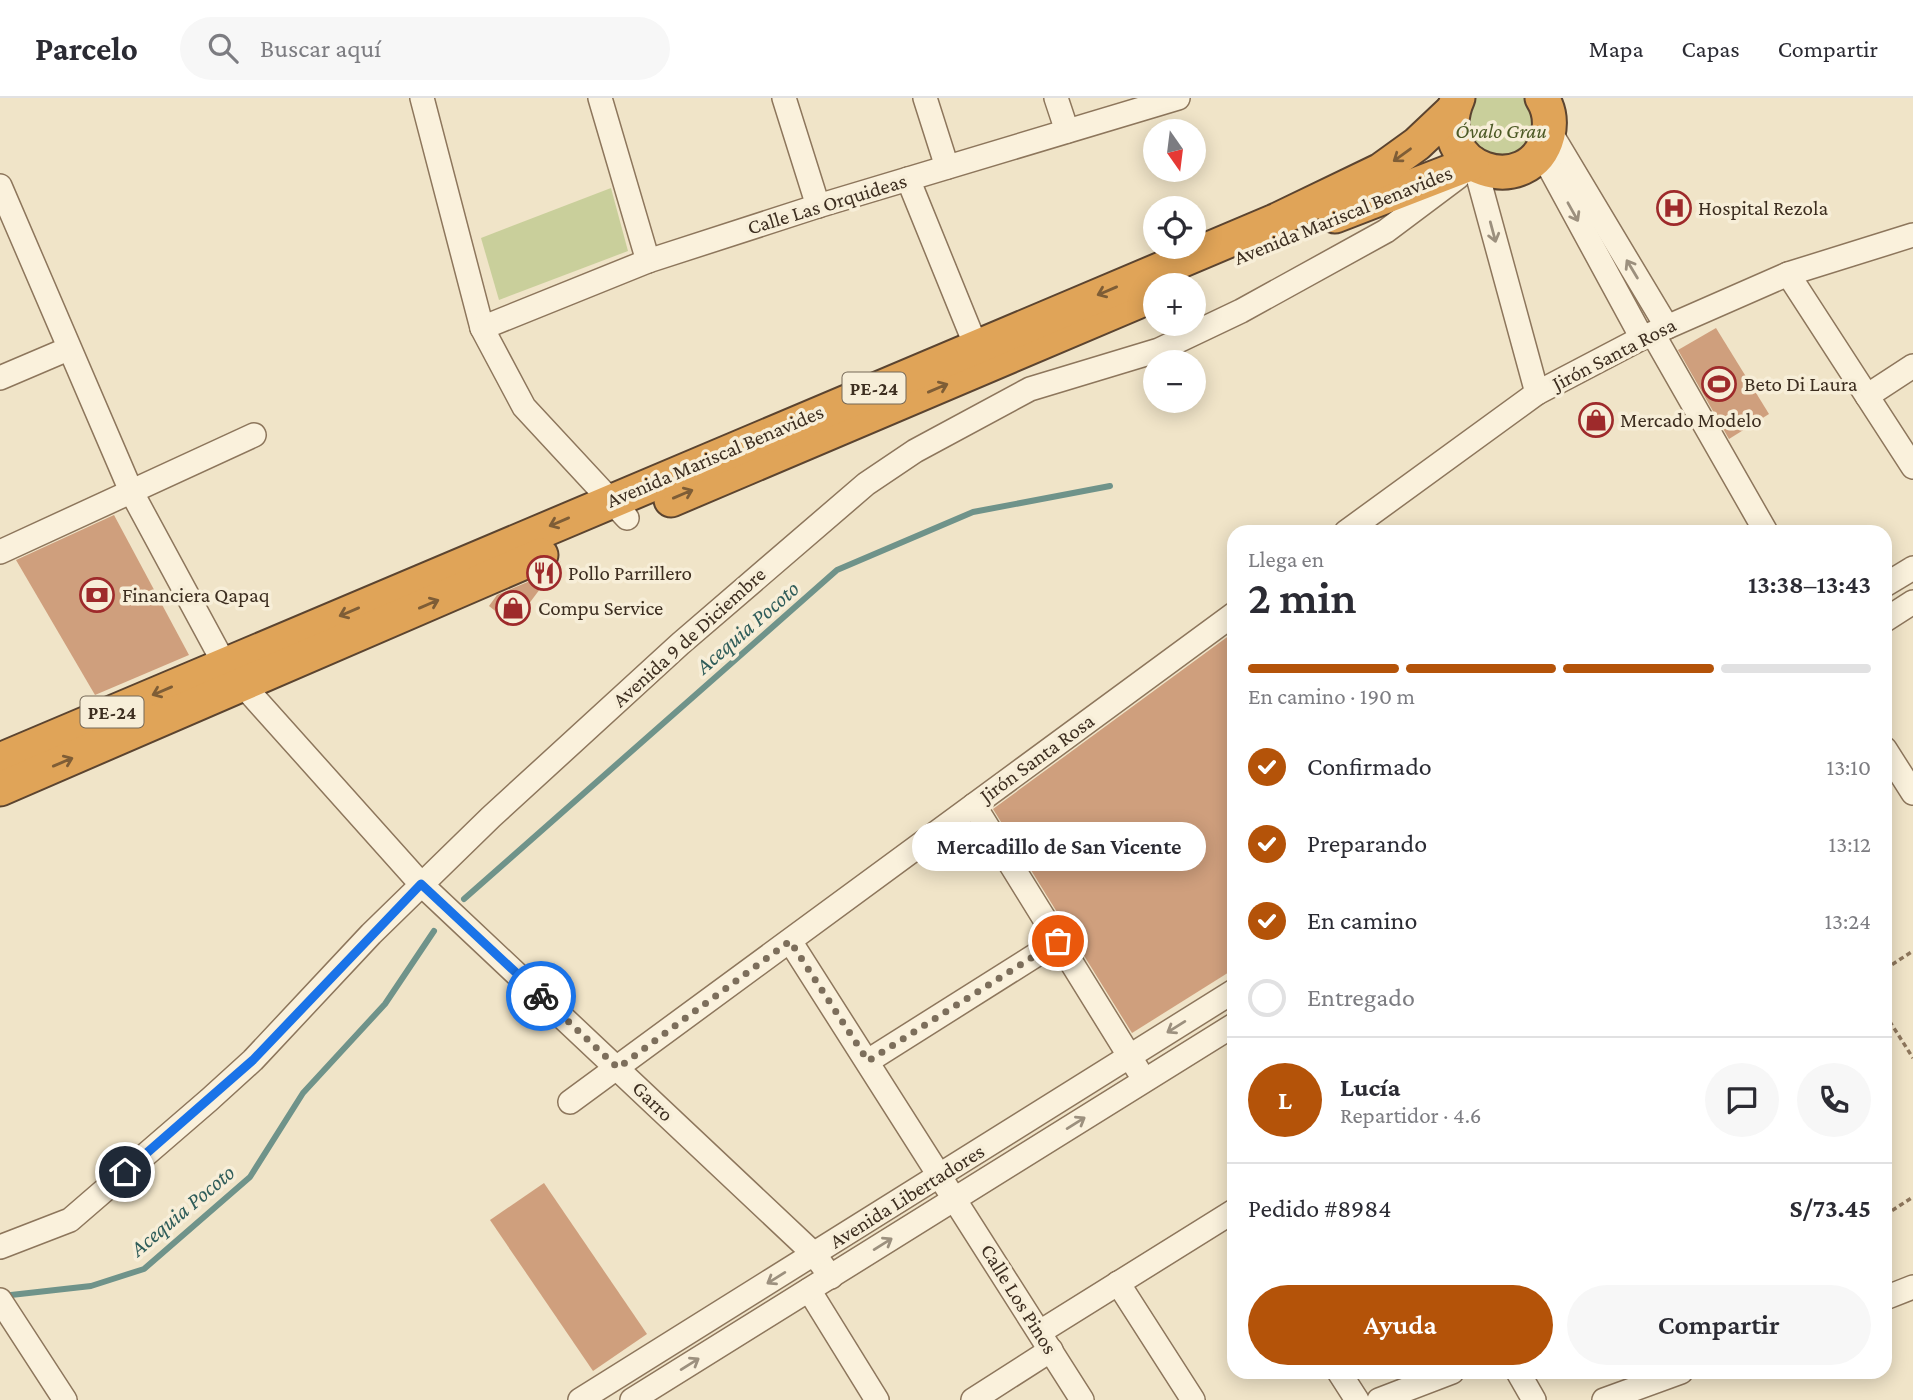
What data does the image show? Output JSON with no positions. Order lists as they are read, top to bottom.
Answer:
{
  "streets": {
    "highway": ["Avenida Mariscal Benavides", "PE-24"],
    "street": [
      "Calle Las Orquideas",
      "Jirón Santa Rosa",
      "Avenida 9 de Diciembre",
      "Garro",
      "Avenida Libertadores",
      "Calle Los Pinos"
    ]
  },
  "crossings": [
    ["Avenida Mariscal Benavides", "Avenida 9 de Diciembre"],
    ["Avenida Mariscal Benavides", "Garro"],
    ["Jirón Santa Rosa", "Garro"],
    ["Jirón Santa Rosa", "Calle Los Pinos"],
    ["Avenida 9 de Diciembre", "Garro"],
    ["Garro", "Avenida Libertadores"],
    ["Avenida Libertadores", "Calle Los Pinos"]
  ],
  "water": ["Acequia Pocoto"],
  "parks": ["Óvalo Grau"],
  "places": {
    "hospital": ["Hospital Rezola"],
    "sports": ["Beto Di Laura"],
    "shop": ["Mercado Modelo", "Compu Service"],
    "restaurant": ["Pollo Parrillero"],
    "bank": ["Financiera Qapaq"],
    "other": ["Mercadillo de San Vicente"]
  },
  "north": "bottom",
  "page": {
    "header": "Parcelo",
    "search": "Buscar aquí",
    "nav": ["Mapa", "Capas", "Compartir"],
    "map_buttons": ["+", "−"],
    "heading": ["2 min", "Llega en", "13:38–13:43"],
    "panel": [
      "Lucía",
      "Repartidor · 4.6",
      "Pedido #8984",
      "S/73.45"
    ],
    "bar": "En camino · 190 m",
    "list": [
      ["Confirmado", "13:10"],
      ["Preparando", "13:12"],
      ["En camino", "13:24"],
      "Entregado"
    ],
    "bubble": "Mercadillo de San Vicente",
    "round": "L",
    "buttons": ["Ayuda", "Compartir"]
  }
}
